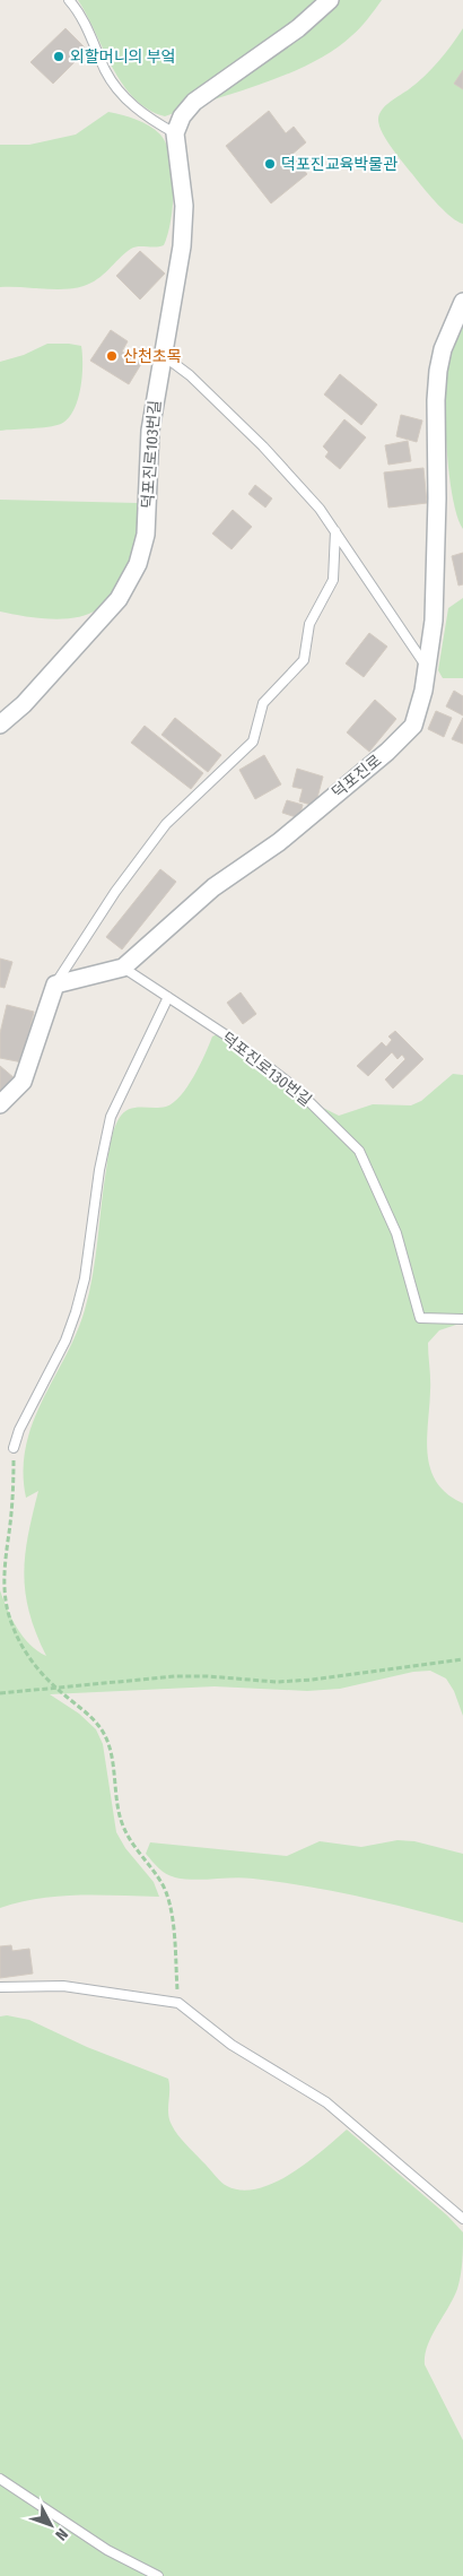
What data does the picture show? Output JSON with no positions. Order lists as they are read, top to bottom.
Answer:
{
  "streets": {
    "street": ["덕포진로103번길", "덕포진로"],
    "lane": ["덕포진로130번길"]
  },
  "crossings": [
    ["덕포진로", "덕포진로130번길"]
  ],
  "places": ["외할머니의 부엌", "덕포진교육박물관", "산천초목"],
  "north": "bottom right"
}
